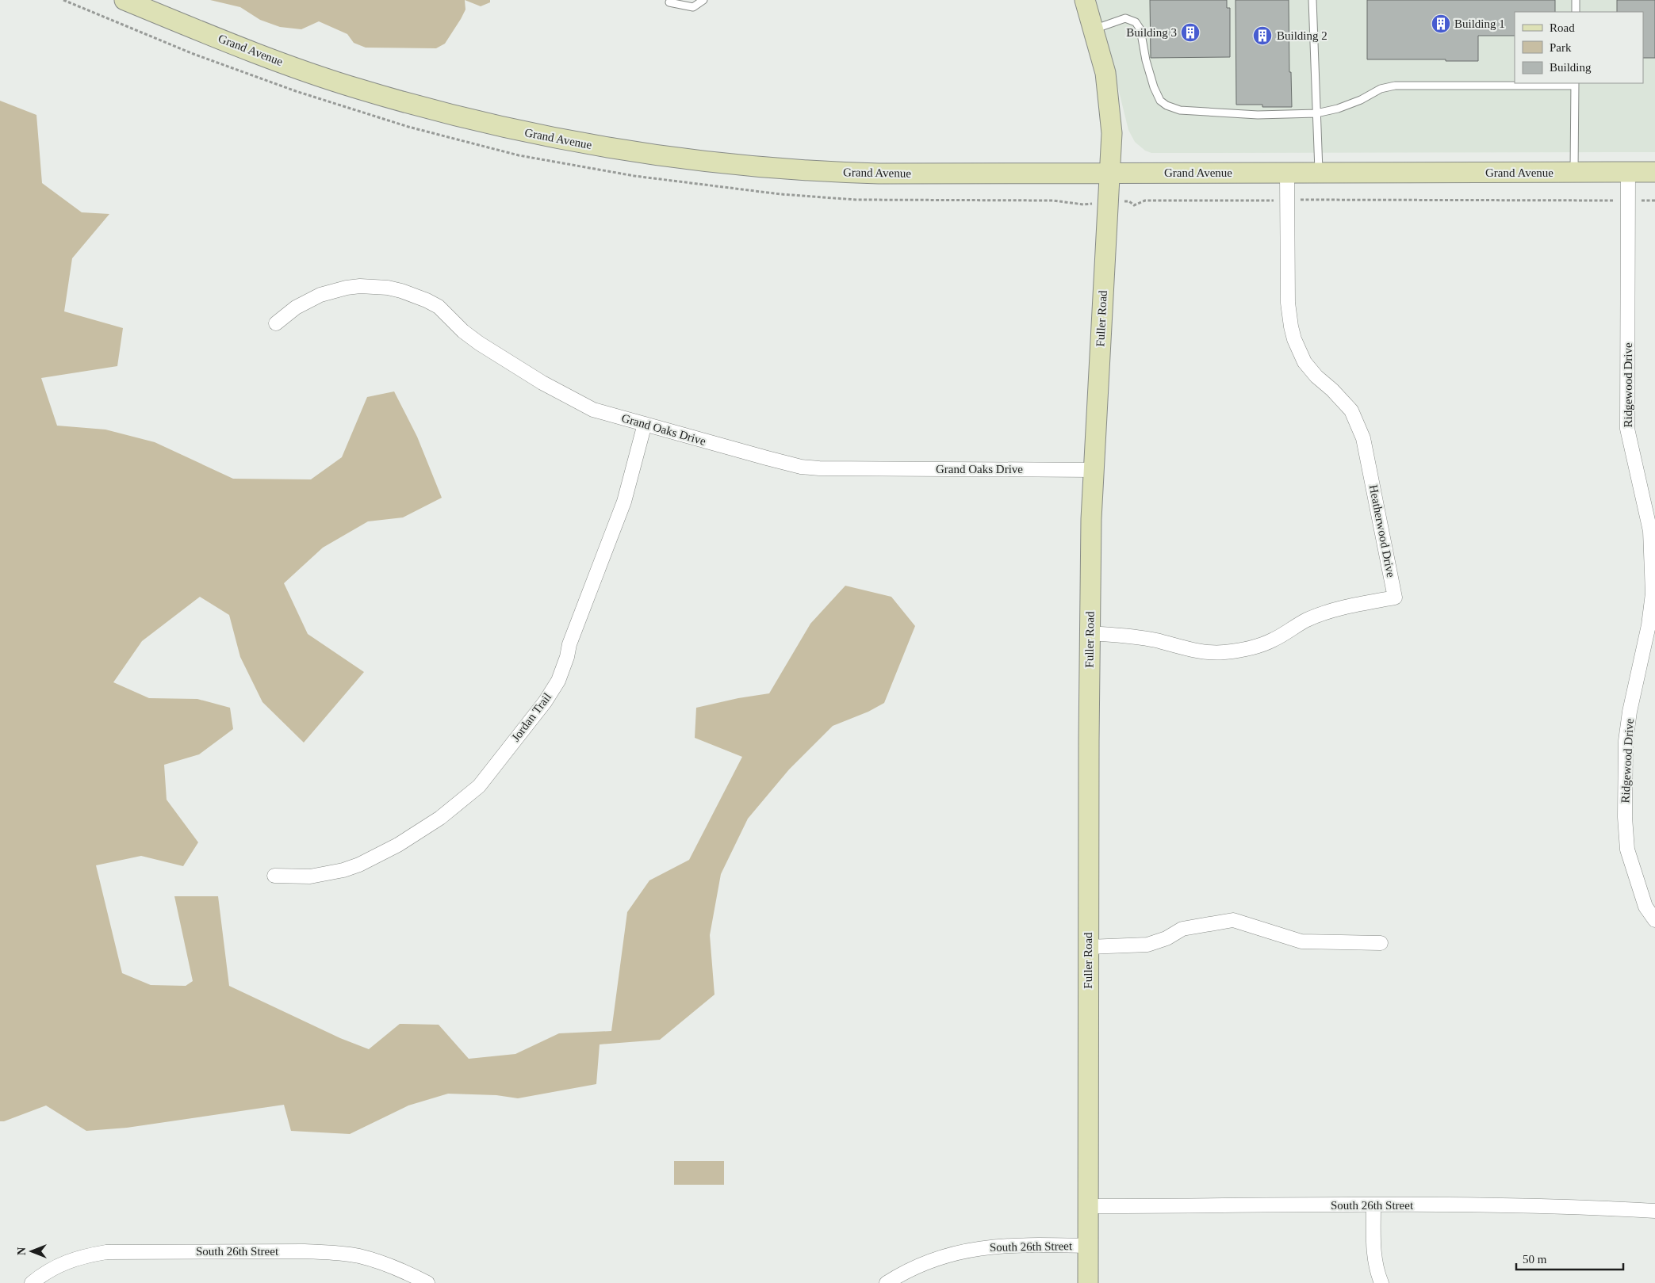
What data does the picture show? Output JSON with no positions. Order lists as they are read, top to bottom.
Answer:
{
  "streets": {
    "main road": ["Grand Avenue", "Fuller Road"],
    "street": [
      "Ridgewood Drive",
      "Grand Oaks Drive",
      "Heatherwood Drive",
      "Jordan Trail",
      "South 26th Street"
    ]
  },
  "crossings": [
    ["Grand Avenue", "Fuller Road"],
    ["Grand Avenue", "Ridgewood Drive"],
    ["Grand Avenue", "Heatherwood Drive"],
    ["Fuller Road", "Grand Oaks Drive"],
    ["Fuller Road", "Heatherwood Drive"],
    ["Fuller Road", "South 26th Street"],
    ["Grand Oaks Drive", "Jordan Trail"]
  ],
  "places": {
    "building": ["Building 1", "Building 3", "Building 2"]
  },
  "legend": ["Road", "Park", "Building"],
  "scale_bar": "50 m",
  "north": "left"
}
